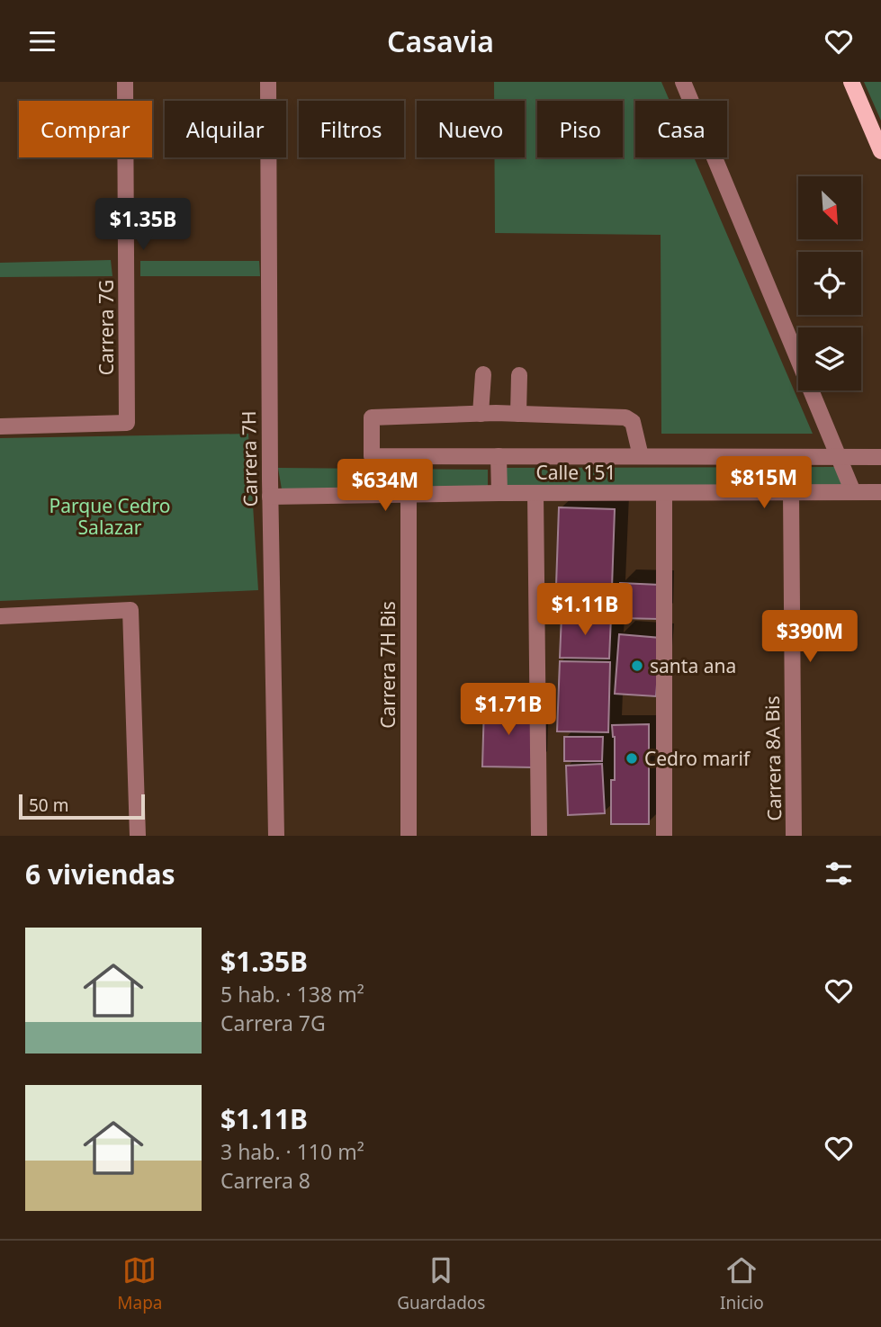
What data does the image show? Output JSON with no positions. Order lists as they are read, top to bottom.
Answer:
{
  "streets": {
    "street": [
      "Carrera 7G",
      "Carrera 7H",
      "Calle 151",
      "Carrera 7H Bis",
      "Carrera 8A Bis"
    ]
  },
  "crossings": [
    ["Carrera 7H", "Calle 151"],
    ["Calle 151", "Carrera 7H Bis"],
    ["Calle 151", "Carrera 8A Bis"]
  ],
  "parks": ["Parque Cedro Salazar"],
  "places": ["santa ana", "Cedro marif"],
  "scale_bar": "50 m",
  "north": "bottom right",
  "page": {
    "header": "Casavia",
    "chip": [
      "Comprar",
      "Alquilar",
      "Filtros",
      "Nuevo",
      "Piso",
      "Casa"
    ],
    "price": [
      "$1.35B",
      "$815M",
      "$634M",
      "$1.11B",
      "$390M",
      "$1.71B"
    ],
    "scale": "50 m",
    "heading": "6 viviendas",
    "list": [
      {
        "name": "$1.35B",
        "note": "5 hab. · 138 m² · Carrera 7G"
      },
      {
        "name": "$1.11B",
        "note": "3 hab. · 110 m² · Carrera 8"
      }
    ],
    "tabs": ["Mapa", "Guardados", "Inicio"]
  }
}
